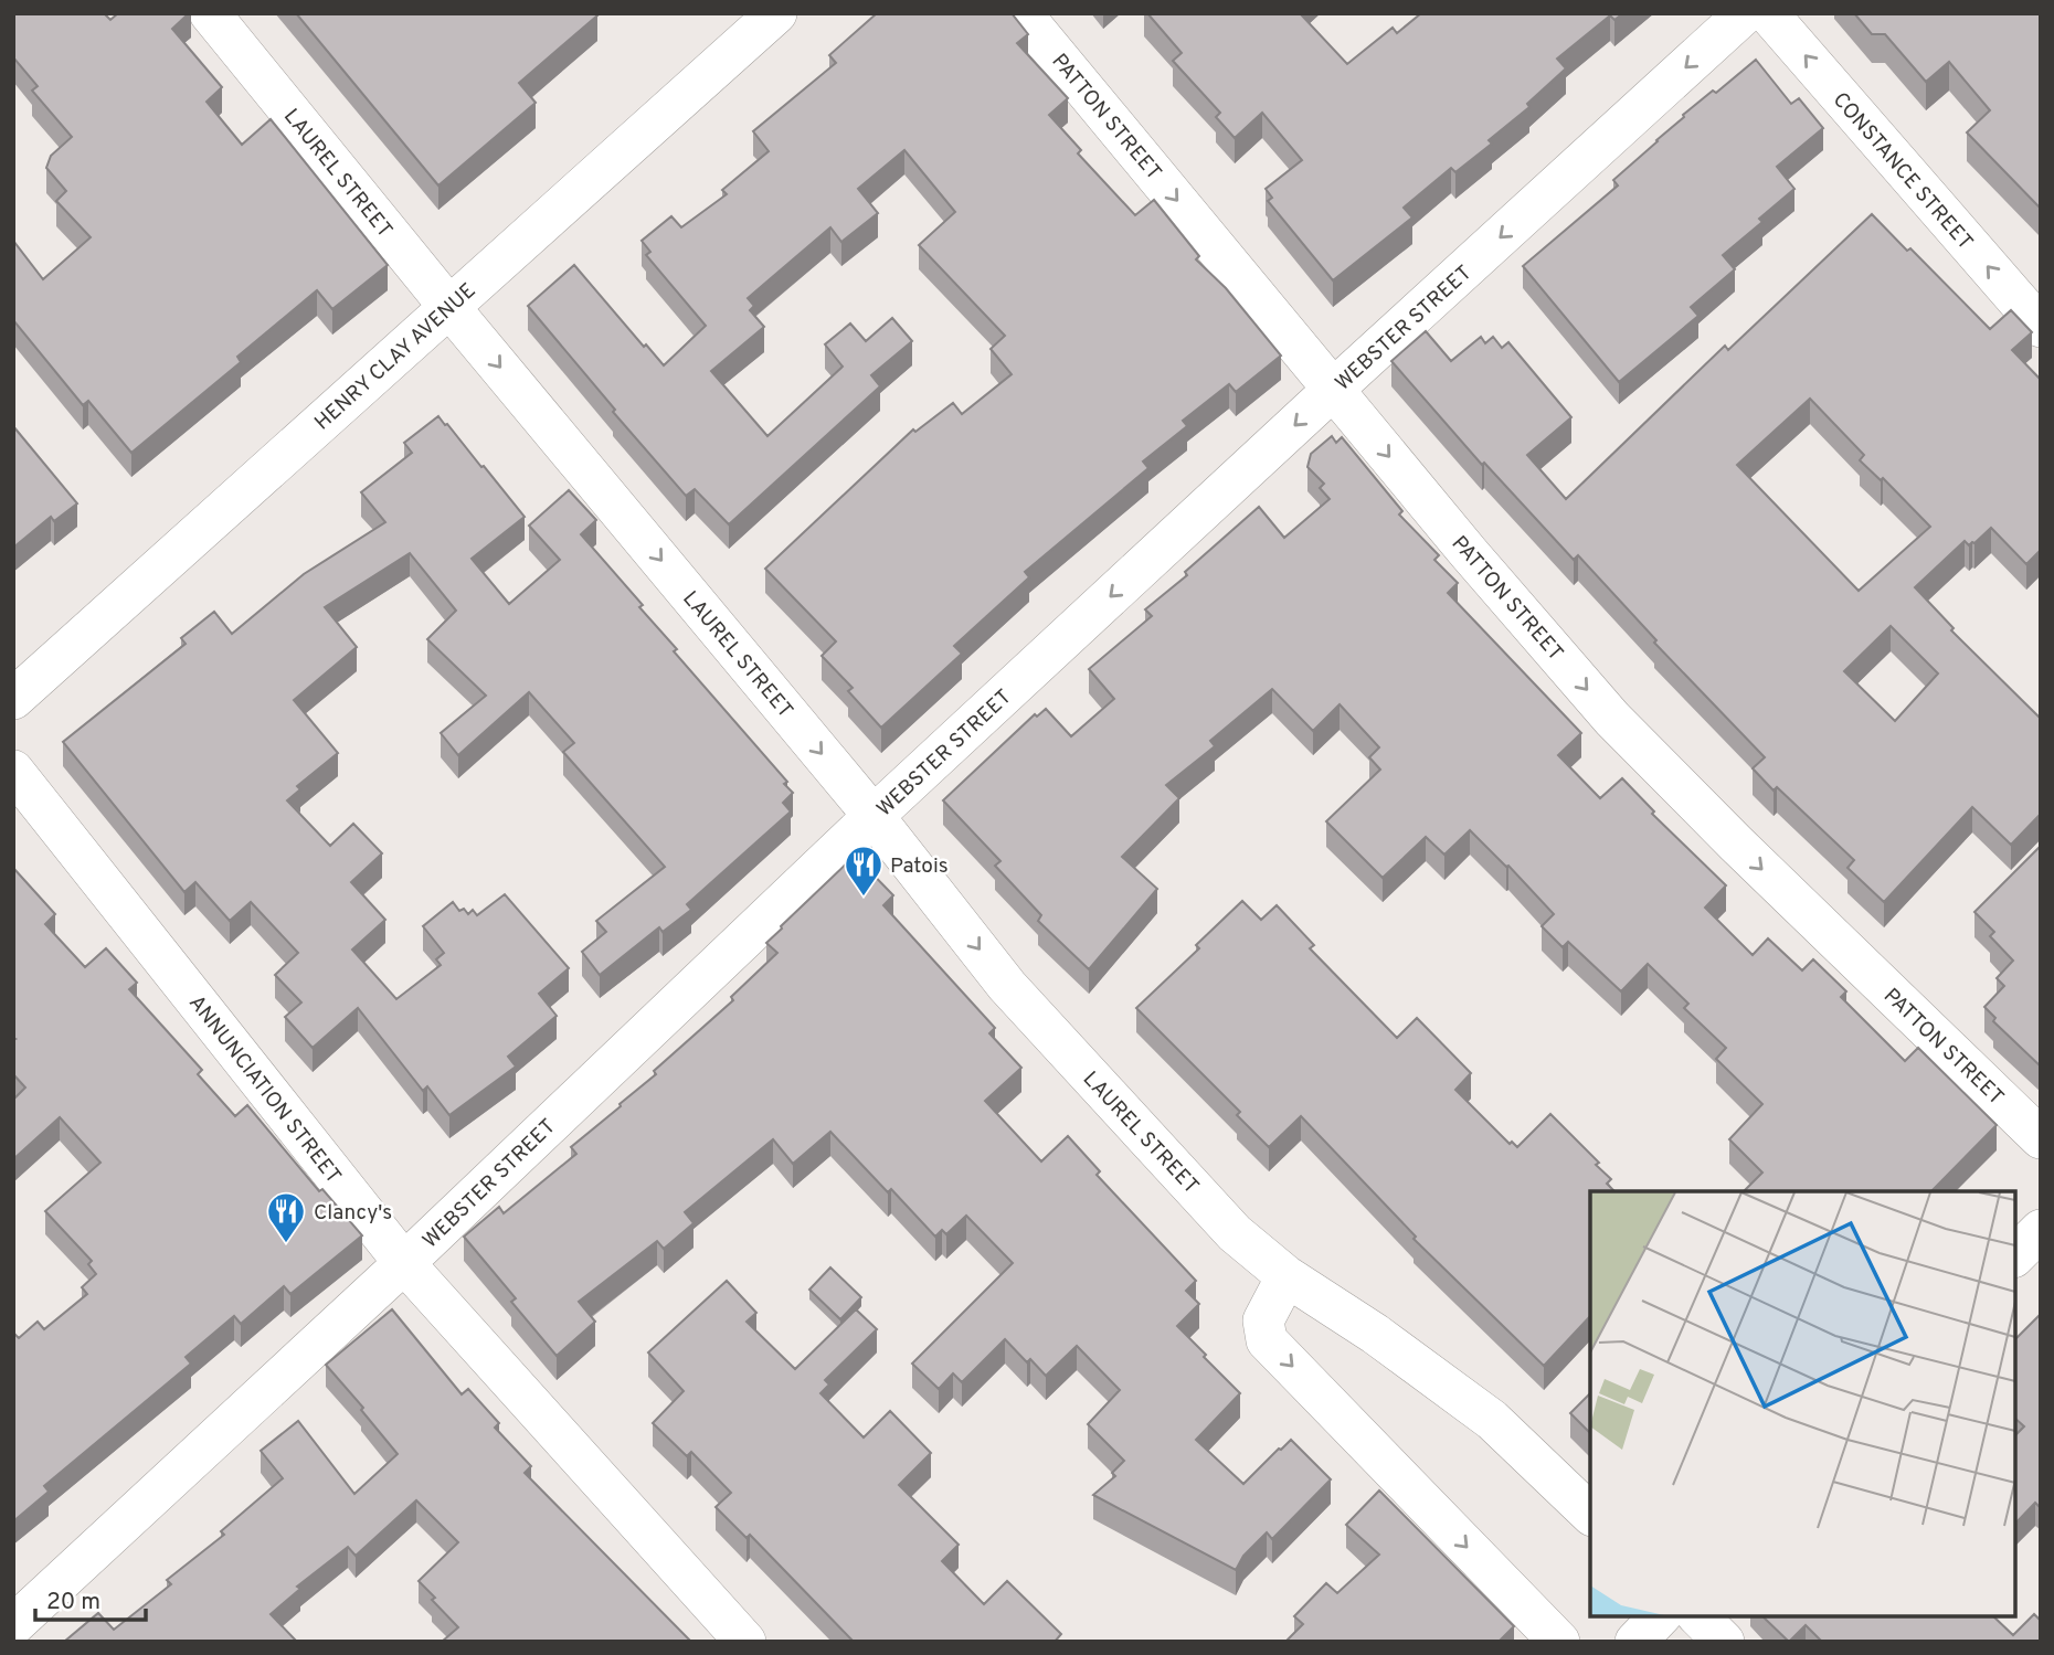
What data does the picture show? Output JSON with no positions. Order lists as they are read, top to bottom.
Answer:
{
  "streets": {
    "street": [
      "PATTON STREET",
      "CONSTANCE STREET",
      "LAUREL STREET",
      "WEBSTER STREET",
      "HENRY CLAY AVENUE",
      "ANNUNCIATION STREET"
    ]
  },
  "crossings": [
    ["PATTON STREET", "WEBSTER STREET"],
    ["LAUREL STREET", "WEBSTER STREET"],
    ["LAUREL STREET", "HENRY CLAY AVENUE"],
    ["WEBSTER STREET", "ANNUNCIATION STREET"]
  ],
  "one_way": [
    "PATTON STREET",
    "CONSTANCE STREET",
    "LAUREL STREET",
    "WEBSTER STREET"
  ],
  "places": {
    "restaurant": ["Patois", "Clancy's"]
  },
  "scale_bar": "20 m"
}
